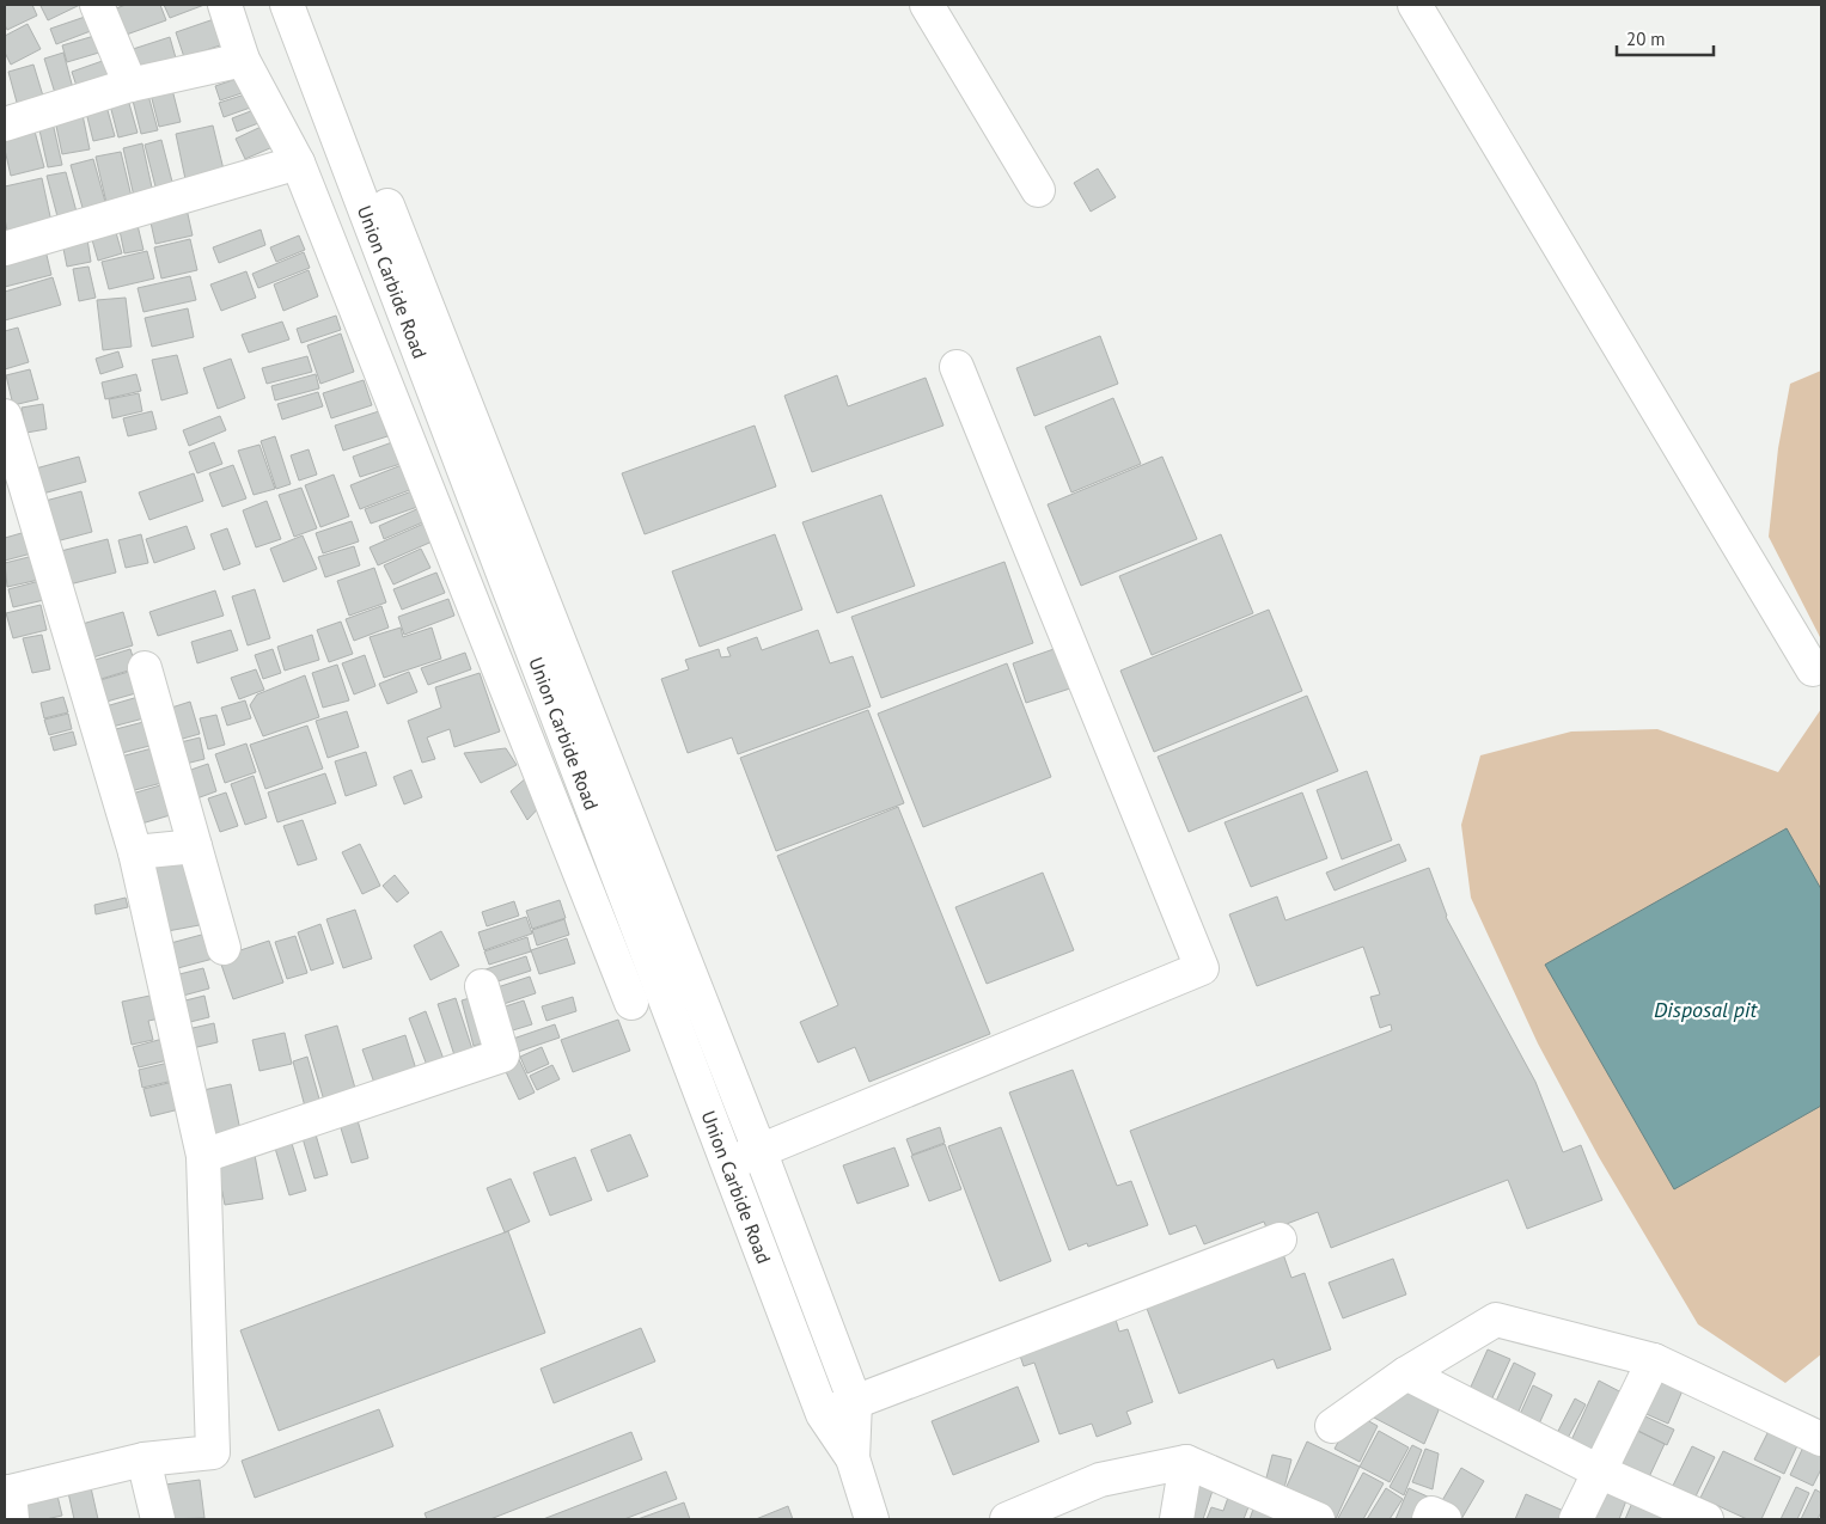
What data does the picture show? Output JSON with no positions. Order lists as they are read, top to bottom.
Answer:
{
  "streets": {
    "street": ["Union Carbide Road"]
  },
  "water": ["Disposal pit"],
  "scale_bar": "20 m"
}
